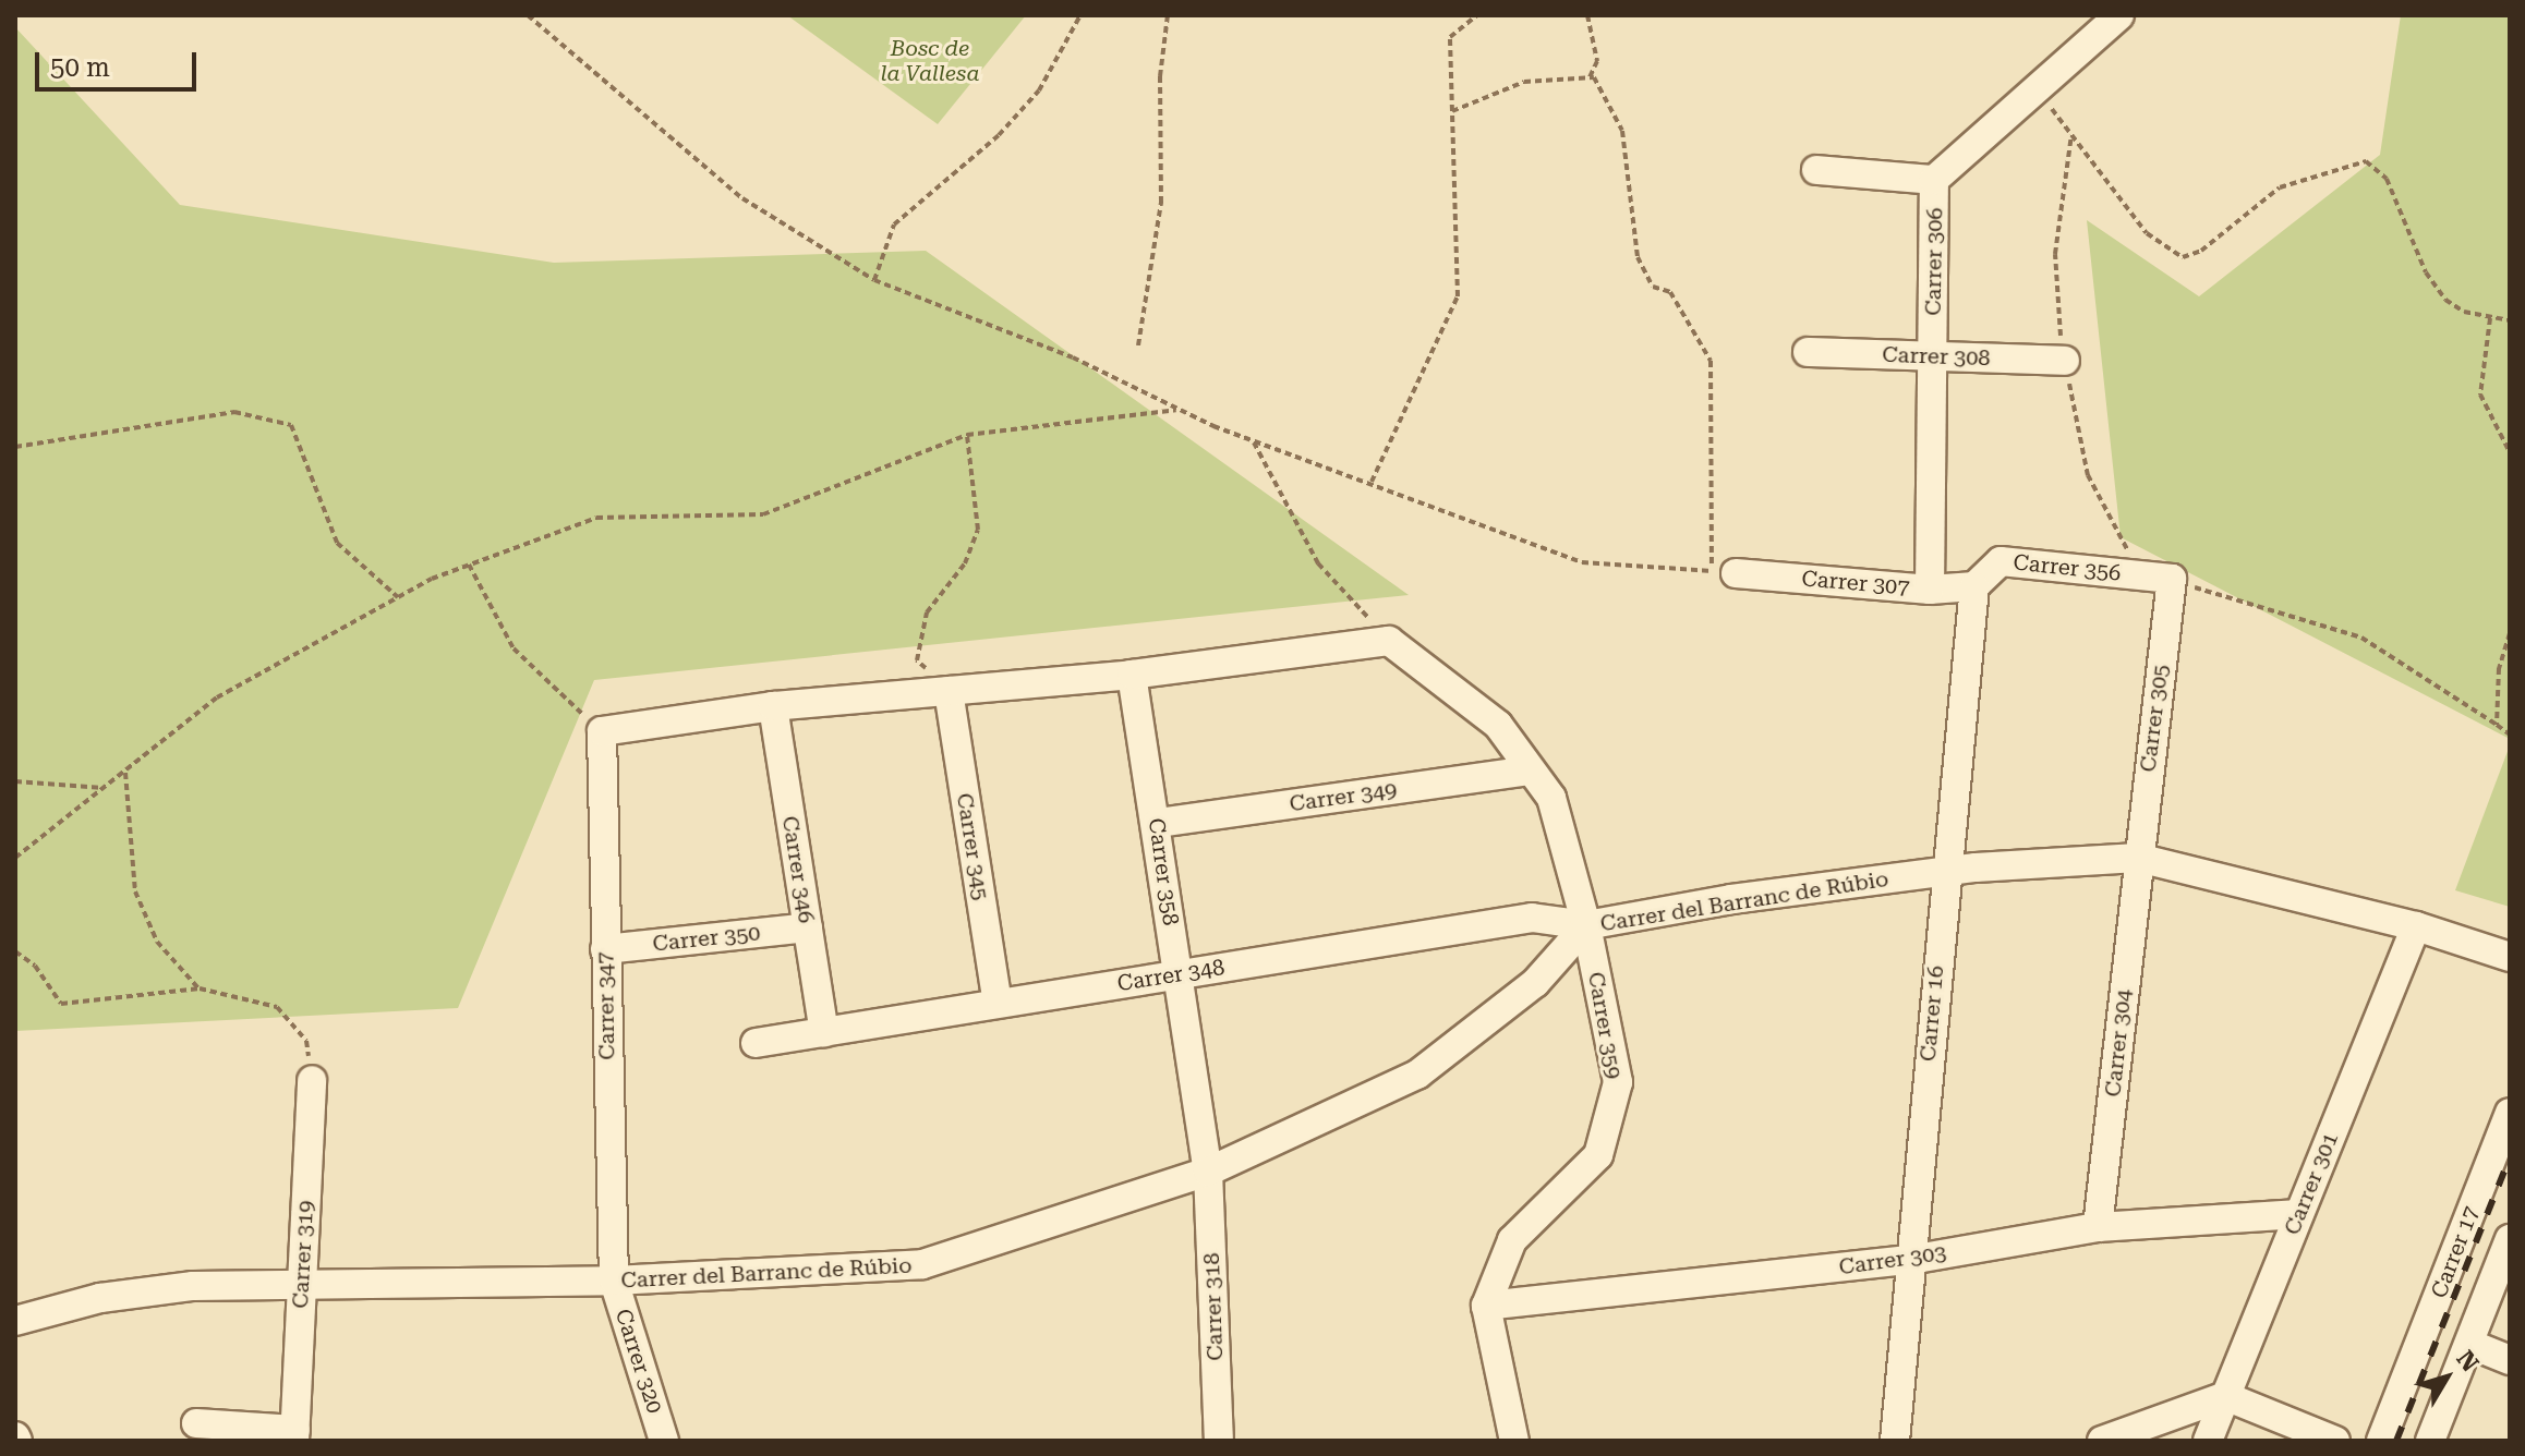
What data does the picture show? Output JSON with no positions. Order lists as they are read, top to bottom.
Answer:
{
  "streets": {
    "street": [
      "Carrer 306",
      "Carrer 308",
      "Carrer 356",
      "Carrer 307",
      "Carrer 305",
      "Carrer 349",
      "Carrer 345",
      "Carrer 346",
      "Carrer 358",
      "Carrer del Barranc de Rúbio",
      "Carrer 350",
      "Carrer 348",
      "Carrer 347",
      "Carrer 16",
      "Carrer 359",
      "Carrer 304",
      "Carrer 301",
      "Carrer 17",
      "Carrer 319",
      "Carrer 303",
      "Carrer 318",
      "Carrer 320"
    ]
  },
  "crossings": [
    ["Carrer 306", "Carrer 308"],
    ["Carrer 306", "Carrer 307"],
    ["Carrer 356", "Carrer 307"],
    ["Carrer 356", "Carrer 305"],
    ["Carrer 356", "Carrer 16"],
    ["Carrer 307", "Carrer 16"],
    ["Carrer 305", "Carrer del Barranc de Rúbio"],
    ["Carrer 305", "Carrer 304"],
    ["Carrer 349", "Carrer 358"],
    ["Carrer 349", "Carrer 359"],
    ["Carrer 345", "Carrer 348"],
    ["Carrer 346", "Carrer 350"],
    ["Carrer 346", "Carrer 348"],
    ["Carrer 358", "Carrer del Barranc de Rúbio"],
    ["Carrer 358", "Carrer 348"],
    ["Carrer 358", "Carrer 318"],
    ["Carrer del Barranc de Rúbio", "Carrer 348"],
    ["Carrer del Barranc de Rúbio", "Carrer 347"],
    ["Carrer del Barranc de Rúbio", "Carrer 16"],
    ["Carrer del Barranc de Rúbio", "Carrer 359"],
    ["Carrer del Barranc de Rúbio", "Carrer 304"],
    ["Carrer del Barranc de Rúbio", "Carrer 301"],
    ["Carrer del Barranc de Rúbio", "Carrer 319"],
    ["Carrer del Barranc de Rúbio", "Carrer 318"],
    ["Carrer del Barranc de Rúbio", "Carrer 320"],
    ["Carrer 350", "Carrer 347"],
    ["Carrer 348", "Carrer 359"],
    ["Carrer 347", "Carrer 320"],
    ["Carrer 16", "Carrer 303"],
    ["Carrer 359", "Carrer 303"],
    ["Carrer 304", "Carrer 303"],
    ["Carrer 301", "Carrer 303"]
  ],
  "parks": ["Bosc de la Vallesa"],
  "scale_bar": "50 m",
  "north": "top right"
}
